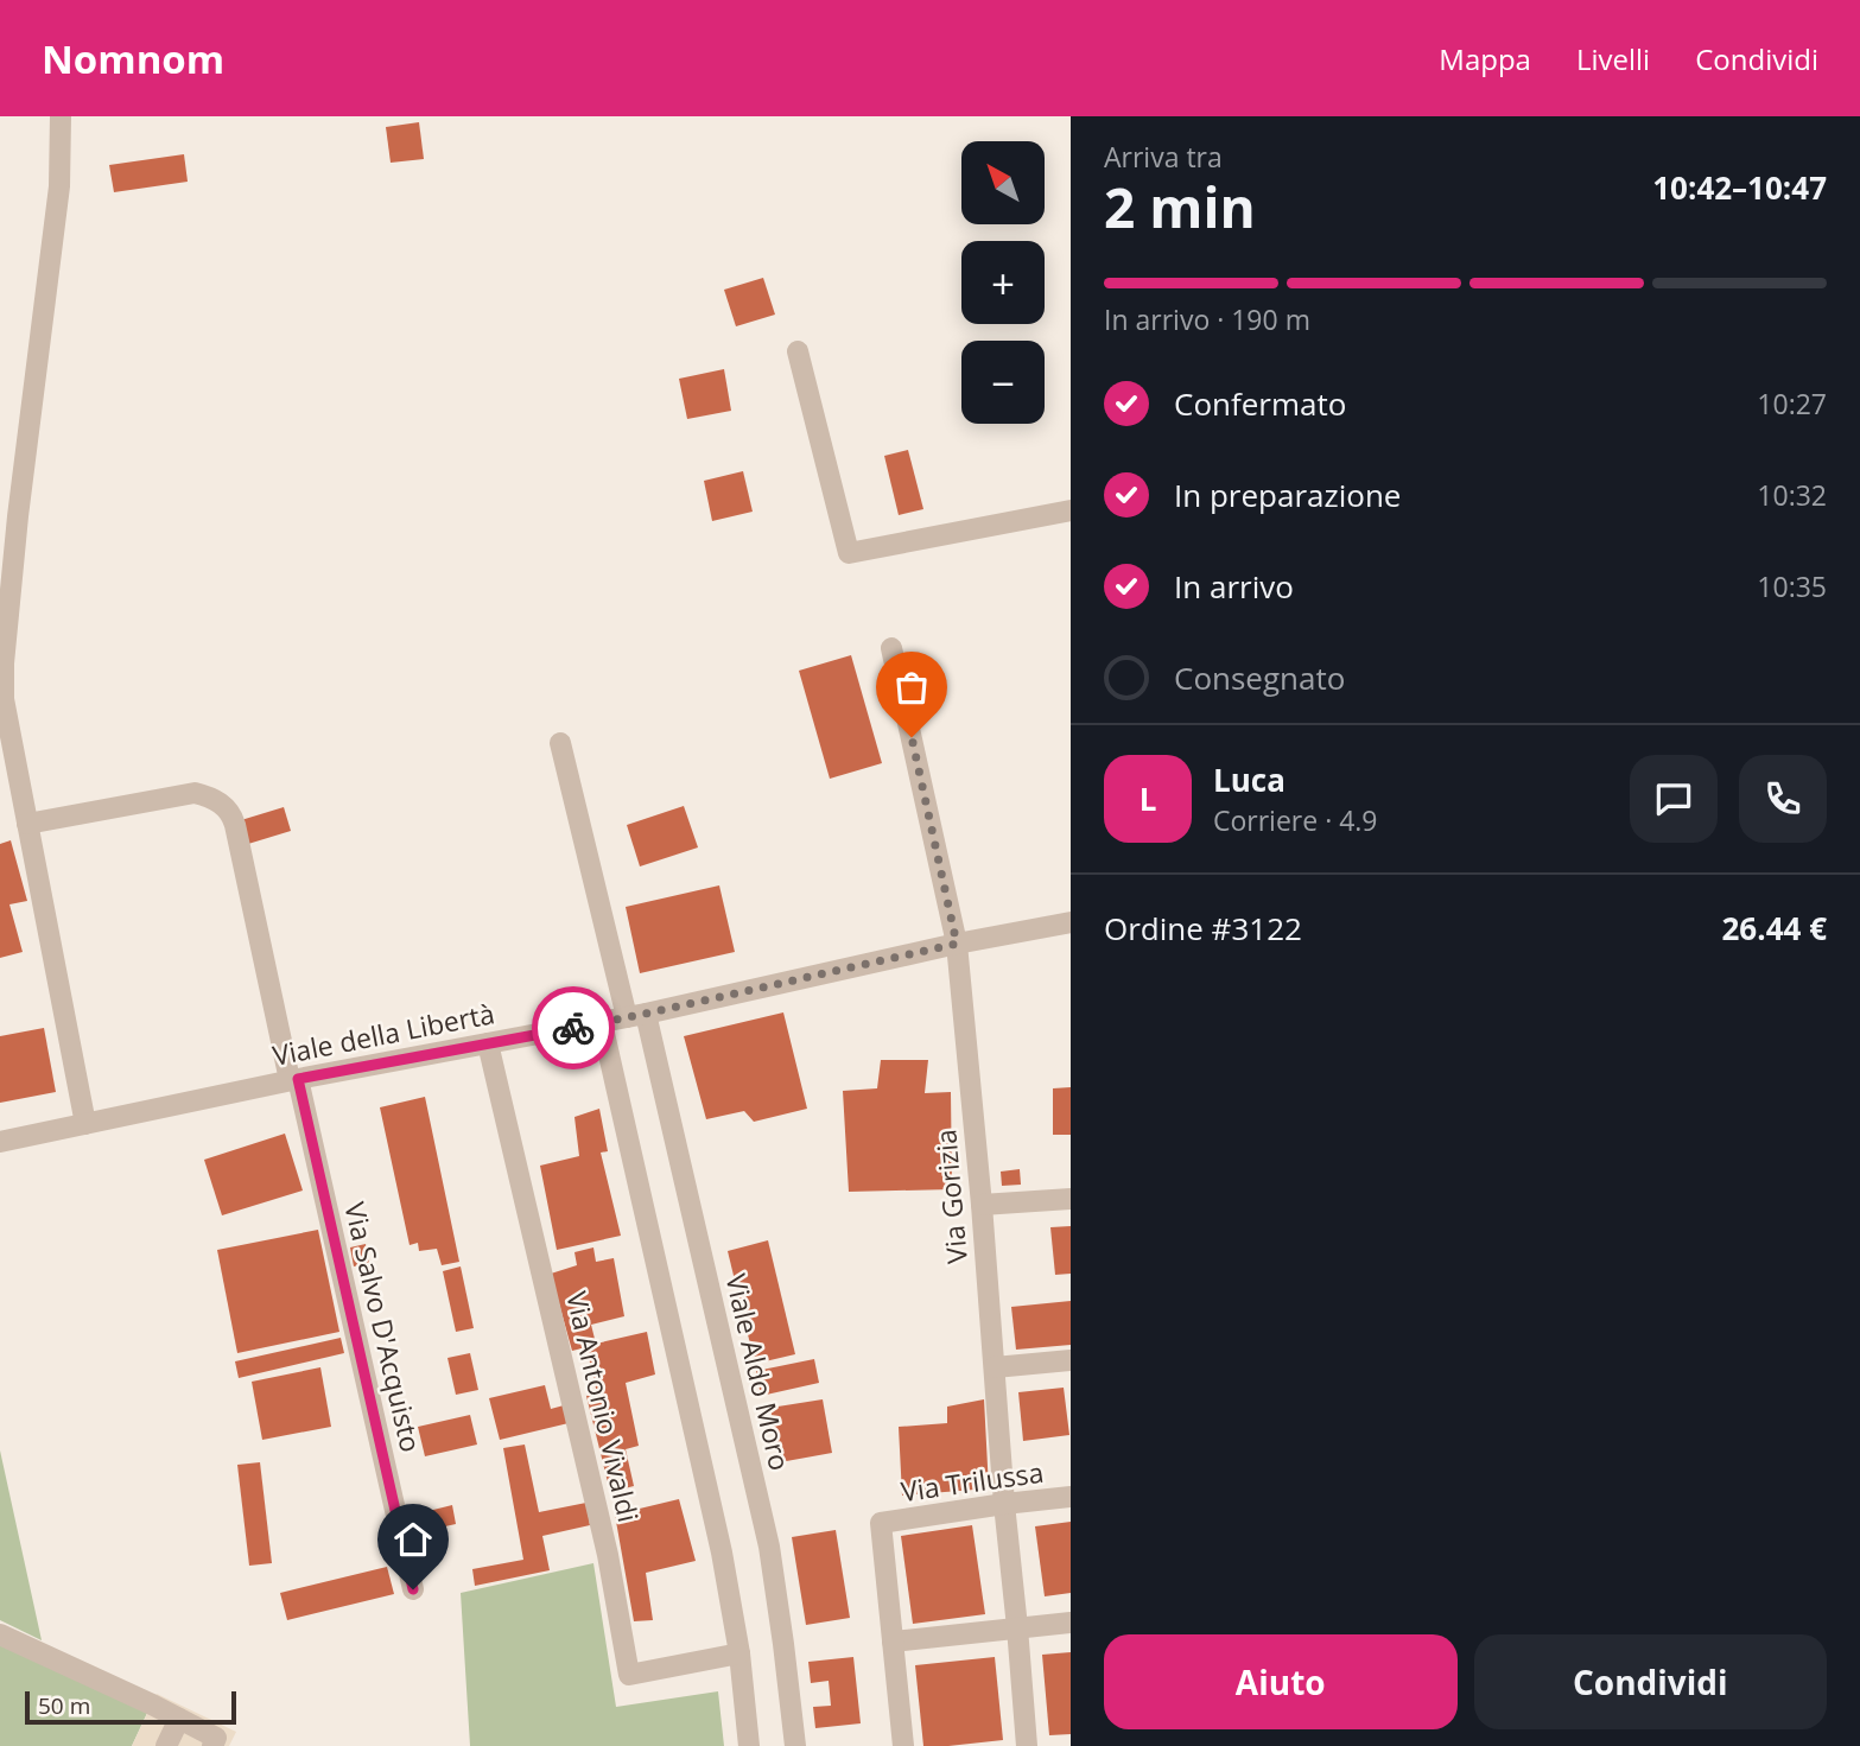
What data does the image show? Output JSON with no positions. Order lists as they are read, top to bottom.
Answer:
{
  "streets": {
    "street": [
      "Viale della Libertà",
      "Via Gorizia",
      "Via Salvo D'Acquisto",
      "Viale Aldo Moro",
      "Via Antonio Vivaldi",
      "Via Trilussa"
    ]
  },
  "crossings": [
    ["Viale della Libertà", "Via Gorizia"],
    ["Viale della Libertà", "Via Salvo D'Acquisto"],
    ["Viale della Libertà", "Viale Aldo Moro"],
    ["Viale della Libertà", "Via Antonio Vivaldi"],
    ["Via Gorizia", "Via Trilussa"]
  ],
  "scale_bar": "50 m",
  "north": "top left",
  "page": {
    "header": "Nomnom",
    "nav": ["Mappa", "Livelli", "Condividi"],
    "heading": ["2 min", "Arriva tra", "10:42–10:47"],
    "panel": [
      "Luca",
      "Corriere · 4.9",
      "Ordine #3122",
      "26.44 €"
    ],
    "map_buttons": ["+", "−"],
    "bar": "In arrivo · 190 m",
    "list": [
      ["Confermato", "10:27"],
      ["In preparazione", "10:32"],
      ["In arrivo", "10:35"],
      "Consegnato"
    ],
    "round": "L",
    "buttons": ["Aiuto", "Condividi"],
    "scale": "50 m"
  }
}
